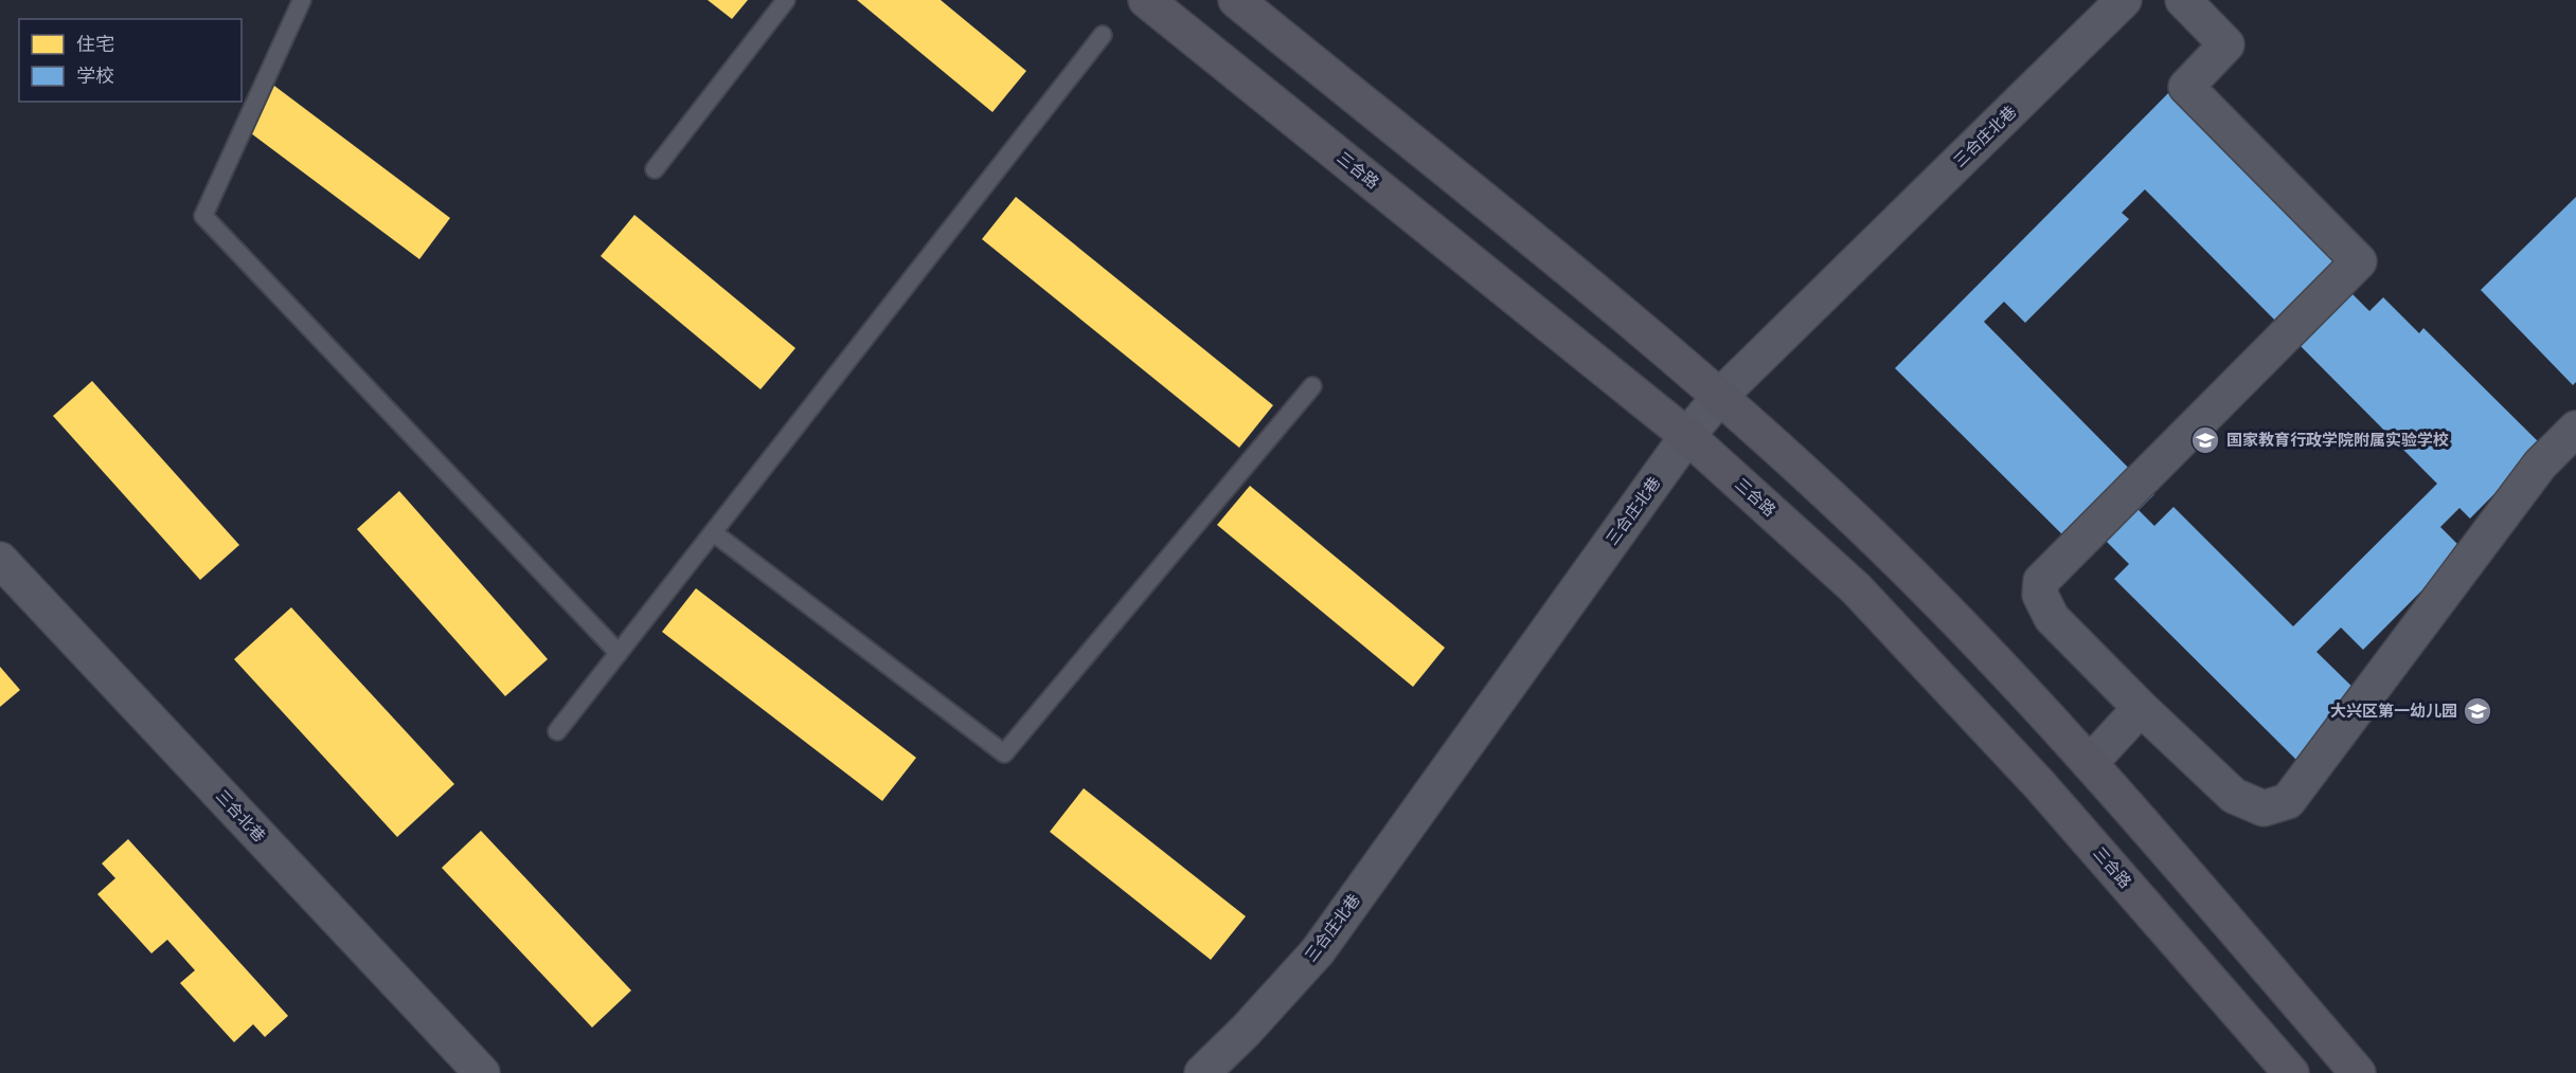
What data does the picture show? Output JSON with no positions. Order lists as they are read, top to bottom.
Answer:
{
  "streets": {
    "street": ["三合庄北巷", "三合路", "三合北巷"]
  },
  "crossings": [
    ["三合庄北巷", "三合路"]
  ],
  "places": {
    "school or university": ["国家教育行政学院附属实验学校", "大兴区第一幼儿园"]
  },
  "legend": ["住宅", "学校"]
}
